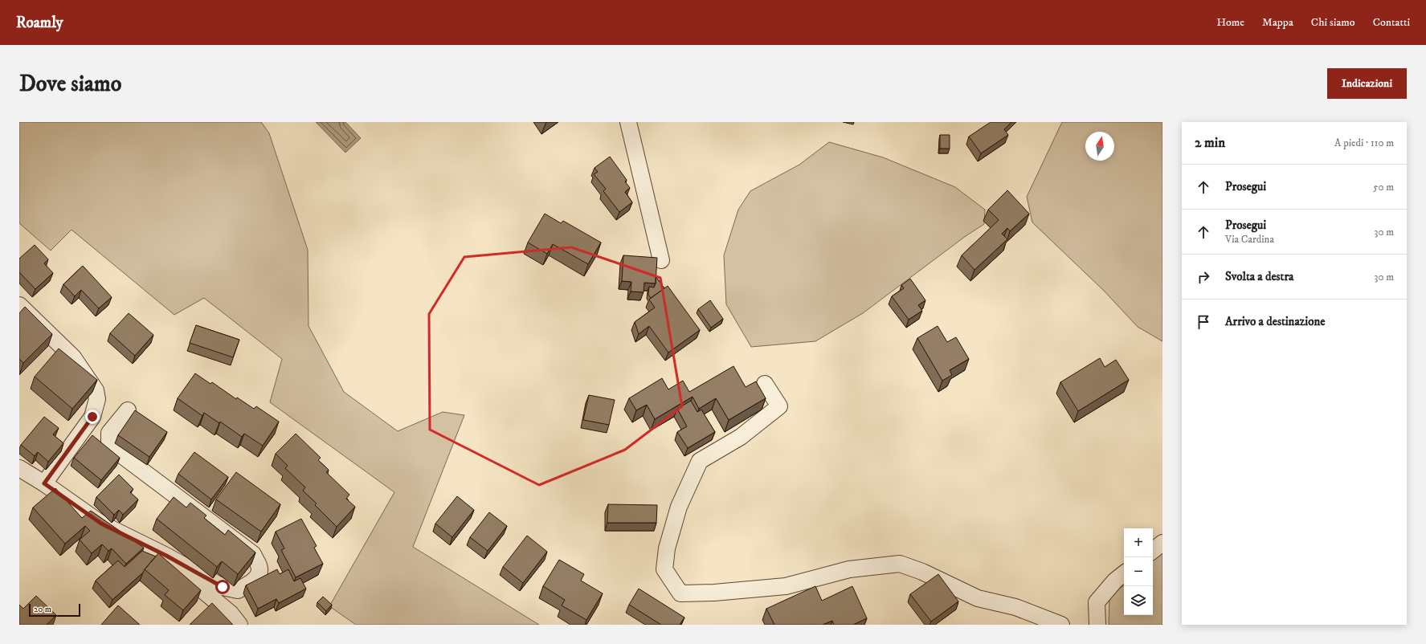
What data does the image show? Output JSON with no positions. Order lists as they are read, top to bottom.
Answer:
{
  "scale_bar": "20 m",
  "north": "top",
  "page": {
    "header": "Roamly",
    "nav": [
      "Home",
      "Mappa",
      "Chi siamo",
      "Contatti"
    ],
    "buttons": "Indicazioni",
    "title": "Dove siamo",
    "heading": ["2 min", "A piedi · 110 m"],
    "list": [
      ["Prosegui", "50 m"],
      ["Prosegui", "Via Cardina", "30 m"],
      ["Svolta a destra", "30 m"],
      "Arrivo a destinazione"
    ],
    "map_buttons": ["+", "−"],
    "scale": "20 m"
  }
}
